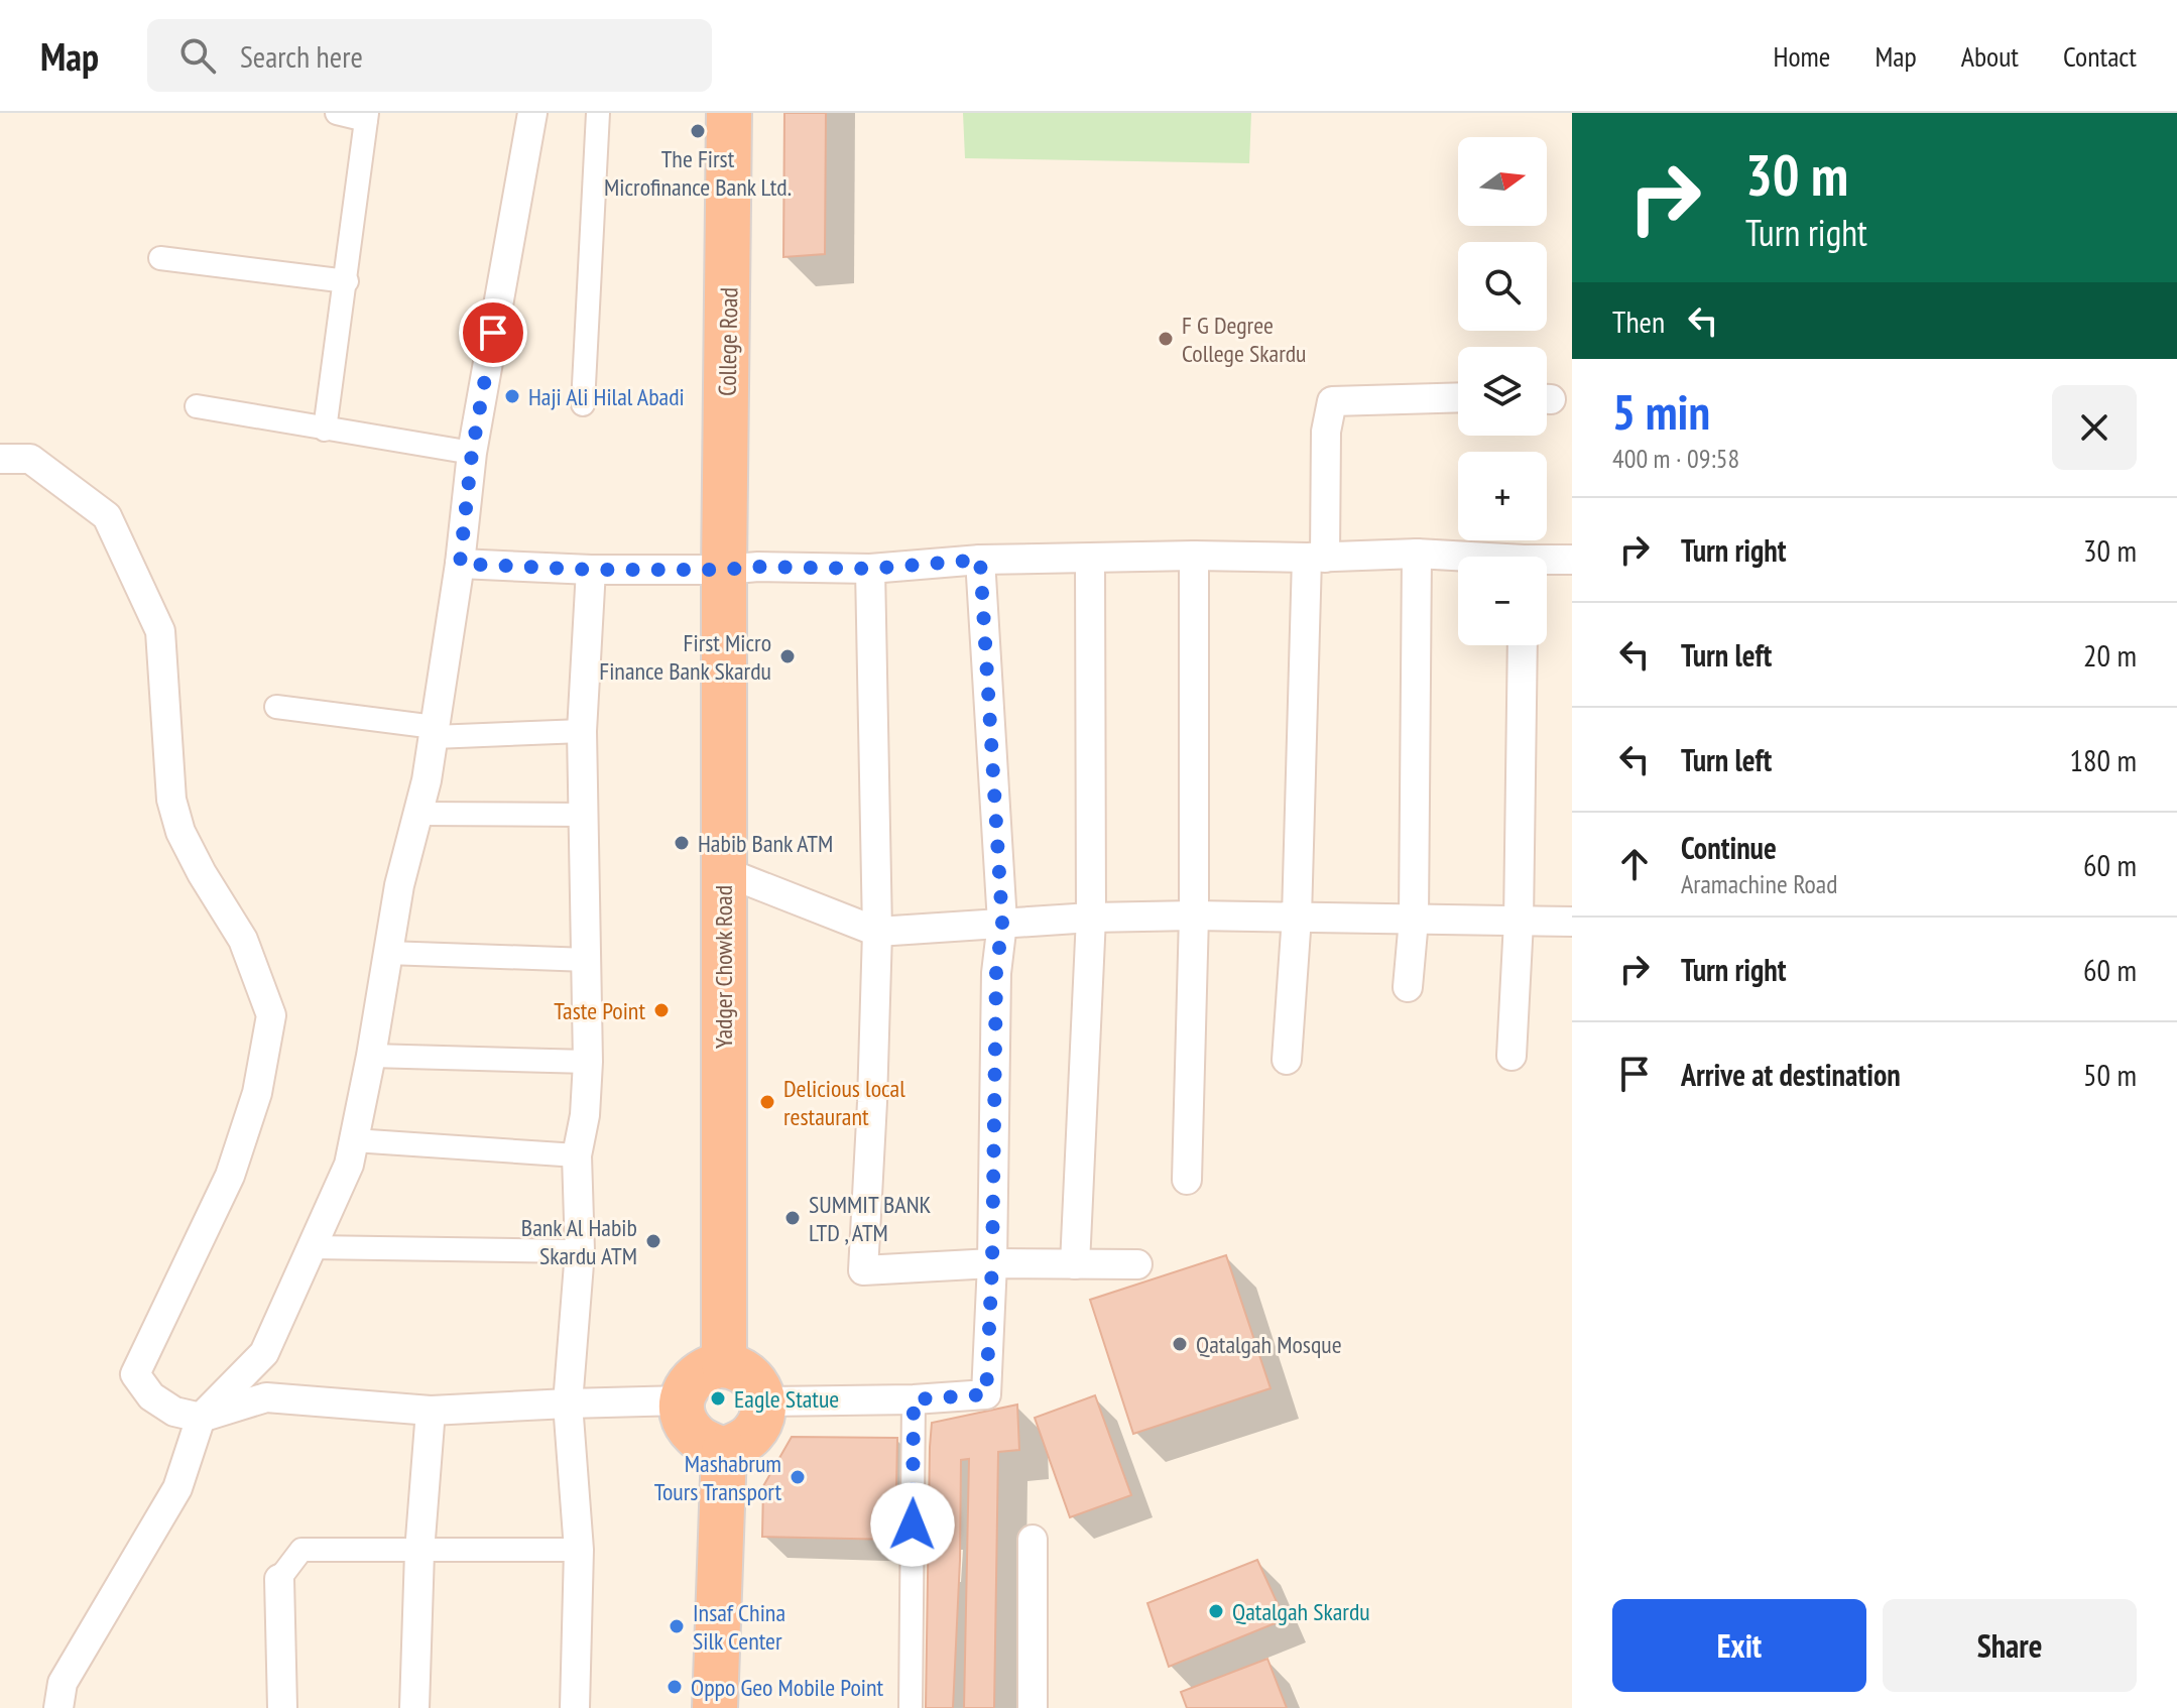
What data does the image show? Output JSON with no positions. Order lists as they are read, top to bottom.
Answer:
{
  "streets": {
    "highway": ["College Road", "Yadger Chowk Road"]
  },
  "crossings": [
    ["College Road", "Yadger Chowk Road"]
  ],
  "places": [
    "The First Microfinance Bank Ltd.",
    "F G Degree College Skardu",
    "Haji Ali Hilal Abadi",
    "First Micro Finance Bank Skardu",
    "Habib Bank ATM",
    "Taste Point",
    "Delicious local restaurant",
    "SUMMIT BANK LTD , ATM",
    "Bank Al Habib Skardu ATM",
    "Qatalgah Mosque",
    "Eagle Statue",
    "Mashabrum Tours Transport",
    "Qatalgah Skardu",
    "Insaf China Silk Center",
    "Oppo Geo Mobile Point"
  ],
  "north": "right",
  "page": {
    "header": "Map",
    "search": "Search here",
    "nav": [
      "Home",
      "Map",
      "About",
      "Contact"
    ],
    "turn": ["30 m", "Turn right"],
    "map_buttons": ["+", "−"],
    "then": "Then",
    "heading": ["5 min", "400 m · 09:58"],
    "list": [
      {
        "name": "Turn right",
        "value": "30 m"
      },
      {
        "name": "Turn left",
        "value": "20 m"
      },
      {
        "name": "Turn left",
        "value": "180 m"
      },
      {
        "name": "Continue",
        "note": "Aramachine Road",
        "value": "60 m"
      },
      {
        "name": "Turn right",
        "value": "60 m"
      },
      {
        "name": "Arrive at destination",
        "value": "50 m"
      }
    ],
    "buttons": ["Exit", "Share"]
  }
}
